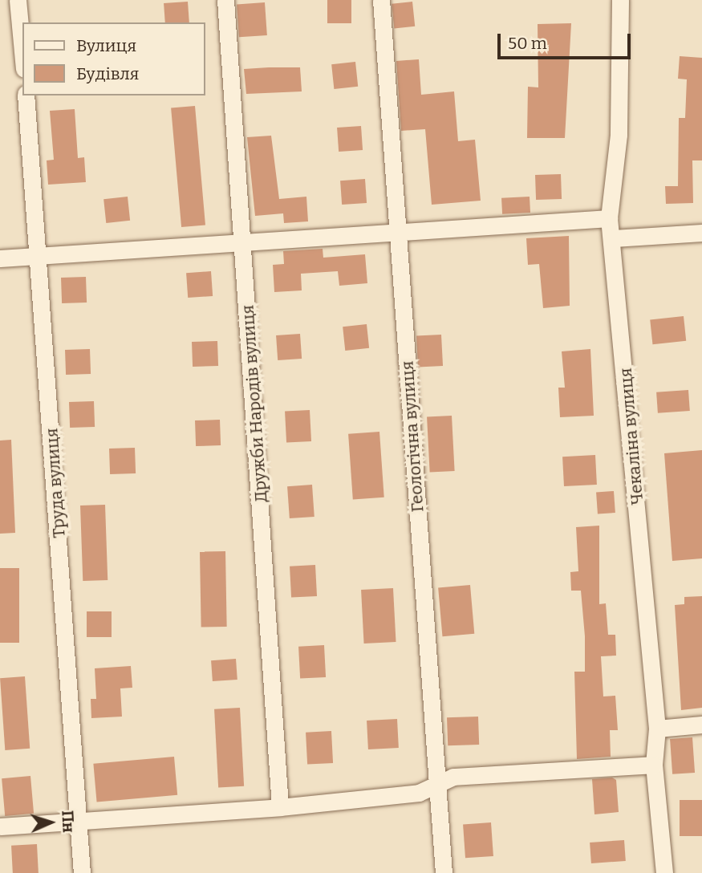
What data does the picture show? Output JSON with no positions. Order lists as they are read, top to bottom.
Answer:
{
  "streets": {
    "street": [
      "Дружби Народів вулиця",
      "Геологічна вулиця",
      "Чекаліна вулиця",
      "Труда вулиця"
    ]
  },
  "legend": ["Вулиця", "Будівля"],
  "scale_bar": "50 m",
  "north": "right"
}
